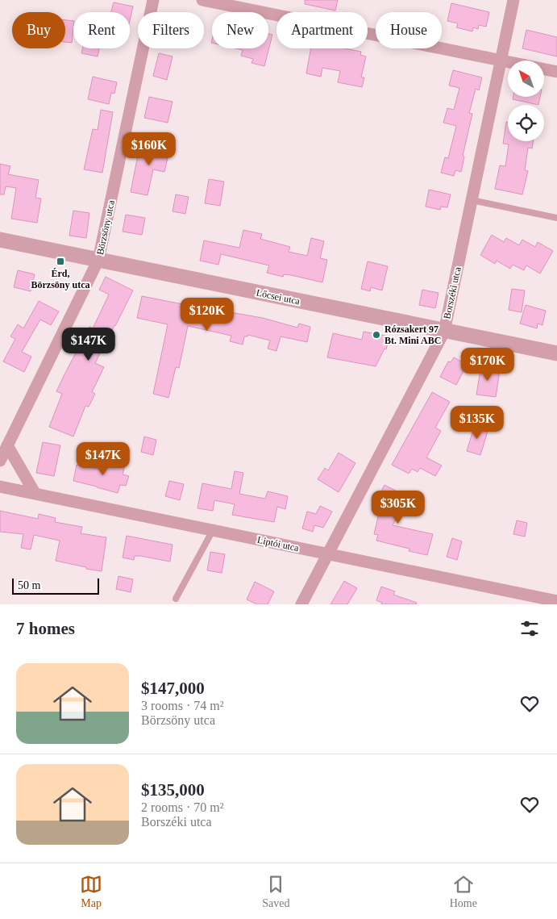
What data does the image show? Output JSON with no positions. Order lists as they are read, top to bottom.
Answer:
{
  "streets": {
    "street": [
      "Börzsöny utca",
      "Borszéki utca",
      "Lőcsei utca",
      "Liptói utca"
    ]
  },
  "crossings": [
    ["Börzsöny utca", "Lőcsei utca"],
    ["Borszéki utca", "Lőcsei utca"],
    ["Borszéki utca", "Liptói utca"]
  ],
  "places": {
    "transit": ["Érd, Börzsöny utca"],
    "other": ["Rózsakert 97 Bt. Mini ABC"]
  },
  "scale_bar": "50 m",
  "north": "top left",
  "page": {
    "chip": [
      "Buy",
      "Rent",
      "Filters",
      "New",
      "Apartment",
      "House"
    ],
    "price": [
      "$160K",
      "$120K",
      "$147K",
      "$170K",
      "$135K",
      "$147K",
      "$305K"
    ],
    "scale": "50 m",
    "heading": "7 homes",
    "list": [
      {
        "name": "$147,000",
        "note": "3 rooms · 74 m² · Börzsöny utca"
      },
      {
        "name": "$135,000",
        "note": "2 rooms · 70 m² · Borszéki utca"
      }
    ],
    "tabs": ["Map", "Saved", "Home"]
  }
}
